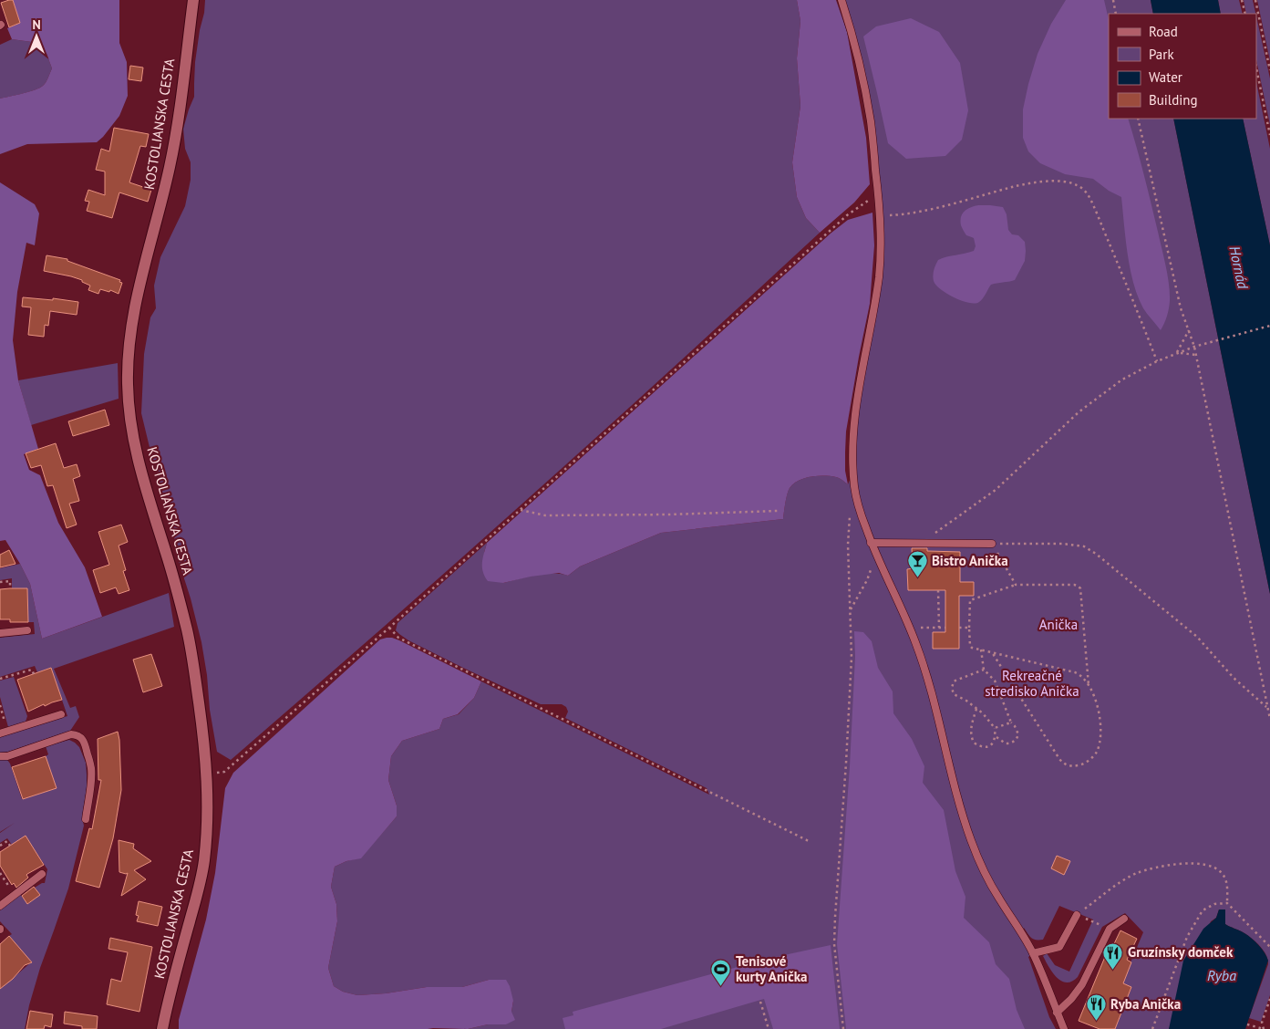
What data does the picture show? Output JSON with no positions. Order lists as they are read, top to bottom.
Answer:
{
  "streets": {
    "street": ["KOSTOLIANSKA CESTA"]
  },
  "water": ["Hornád", "Ryba"],
  "parks": ["Anička", "Rekreačné stredisko Anička"],
  "places": {
    "bar": ["Bistro Anička"],
    "restaurant": ["Gruzínsky domček", "Ryba Anička"],
    "sports": ["Tenisové kurty Anička"]
  },
  "legend": [
    "Road",
    "Park",
    "Water",
    "Building"
  ],
  "north": "top"
}
